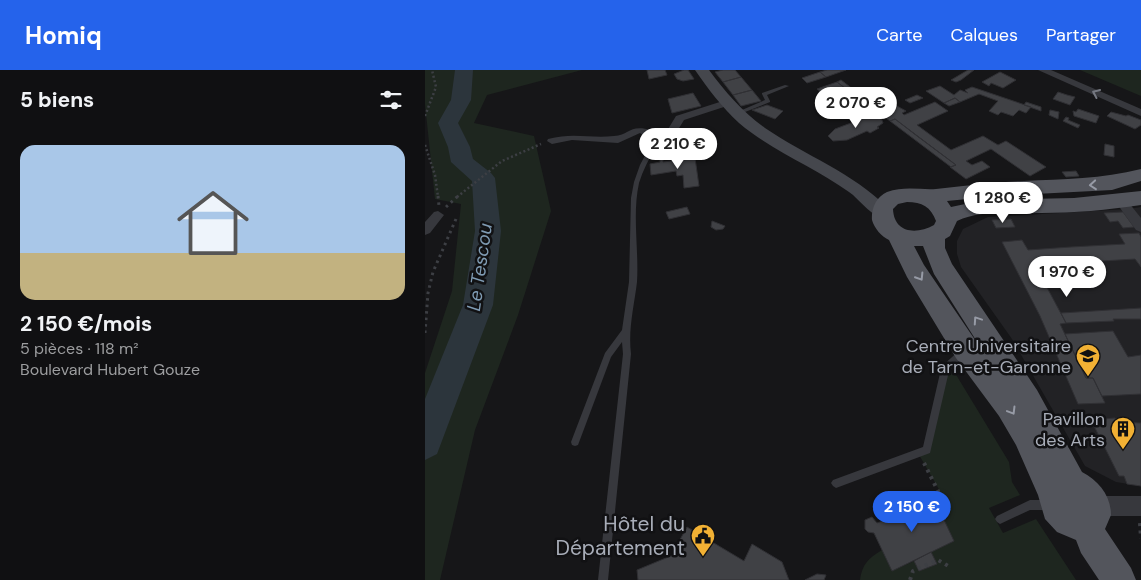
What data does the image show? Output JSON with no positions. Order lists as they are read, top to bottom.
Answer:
{
  "water": ["Le Tescou"],
  "places": {
    "school or university": ["Centre Universitaire de Tarn-et-Garonne"],
    "building": ["Pavillon des Arts"],
    "public building": ["Hôtel du Département"]
  },
  "page": {
    "header": "Homiq",
    "nav": ["Carte", "Calques", "Partager"],
    "heading": "5 biens",
    "price": [
      "2 070 €",
      "2 210 €",
      "1 280 €",
      "1 970 €",
      "2 150 €"
    ],
    "list": [
      {
        "name": "2 150 €/mois",
        "note": "5 pièces · 118 m² · Boulevard Hubert Gouze"
      }
    ]
  }
}
